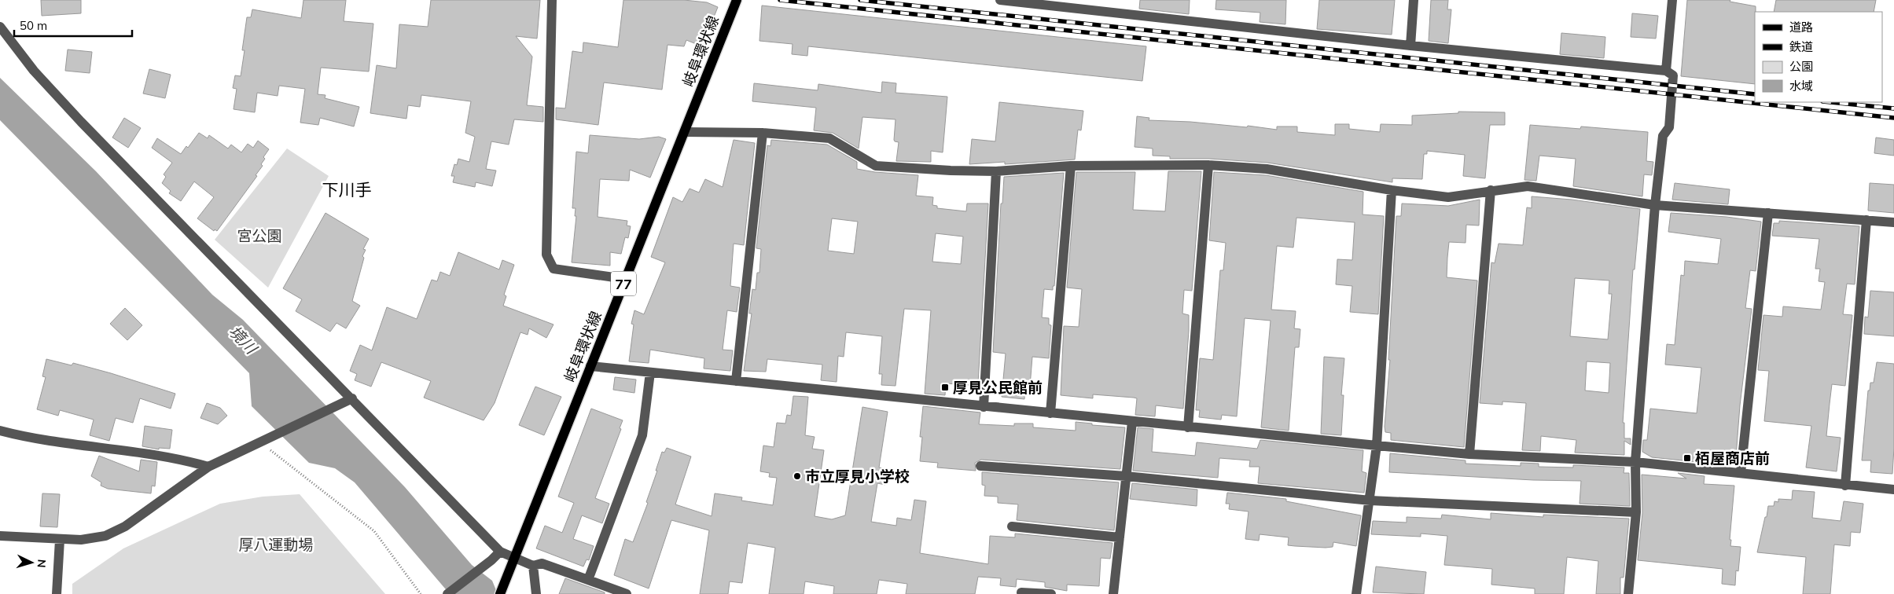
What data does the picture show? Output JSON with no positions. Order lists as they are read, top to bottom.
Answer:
{
  "streets": {
    "main road": ["岐阜環状線", "77"]
  },
  "districts": ["下川手"],
  "water": ["境川"],
  "parks": ["宮公園", "厚八運動場"],
  "places": {
    "transit": ["厚見公民館前", "栢屋商店前"],
    "other": ["市立厚見小学校"]
  },
  "legend": [
    "道路",
    "鉄道",
    "公園",
    "水域"
  ],
  "scale_bar": "50 m",
  "north": "right"
}
